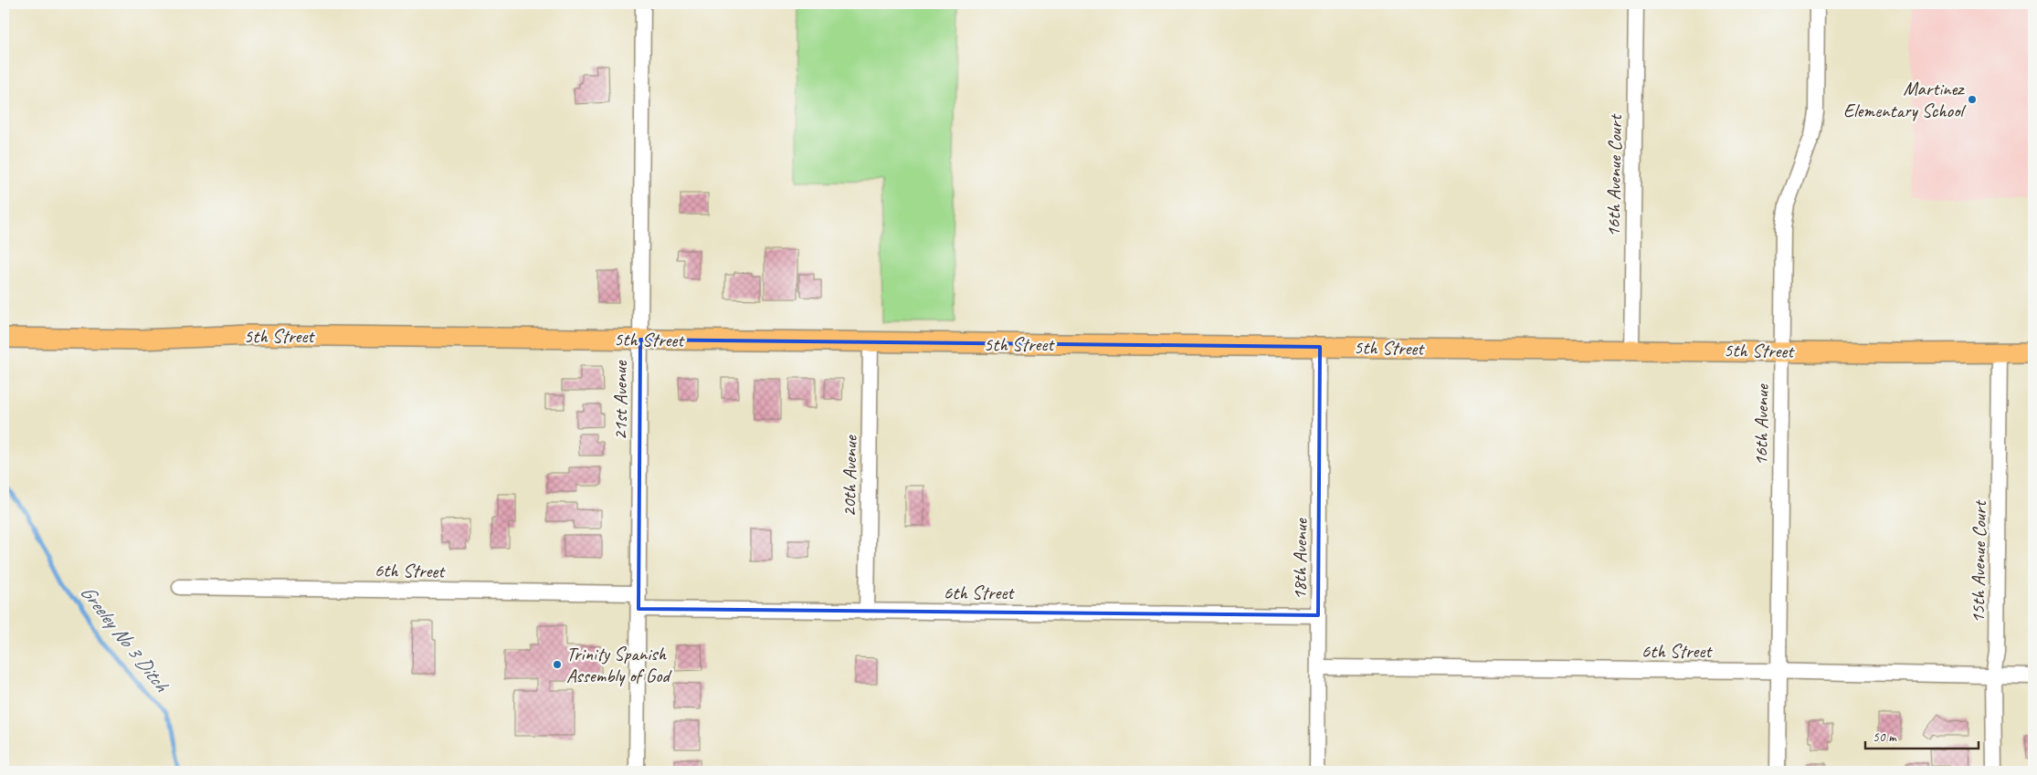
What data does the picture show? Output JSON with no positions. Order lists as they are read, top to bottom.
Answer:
{
  "streets": {
    "main road": ["5th Street"],
    "street": [
      "16th Avenue Court",
      "21st Avenue",
      "16th Avenue",
      "20th Avenue",
      "18th Avenue",
      "15th Avenue Court",
      "6th Street"
    ]
  },
  "crossings": [
    ["16th Avenue Court", "5th Street"],
    ["5th Street", "21st Avenue"],
    ["5th Street", "16th Avenue"],
    ["5th Street", "20th Avenue"],
    ["5th Street", "18th Avenue"],
    ["5th Street", "15th Avenue Court"],
    ["21st Avenue", "6th Street"],
    ["16th Avenue", "6th Street"],
    ["20th Avenue", "6th Street"],
    ["18th Avenue", "6th Street"],
    ["15th Avenue Court", "6th Street"]
  ],
  "water": ["Greeley No 3 Ditch"],
  "places": ["Martinez Elementary School", "Trinity Spanish Assembly of God"],
  "scale_bar": "50 m"
}
